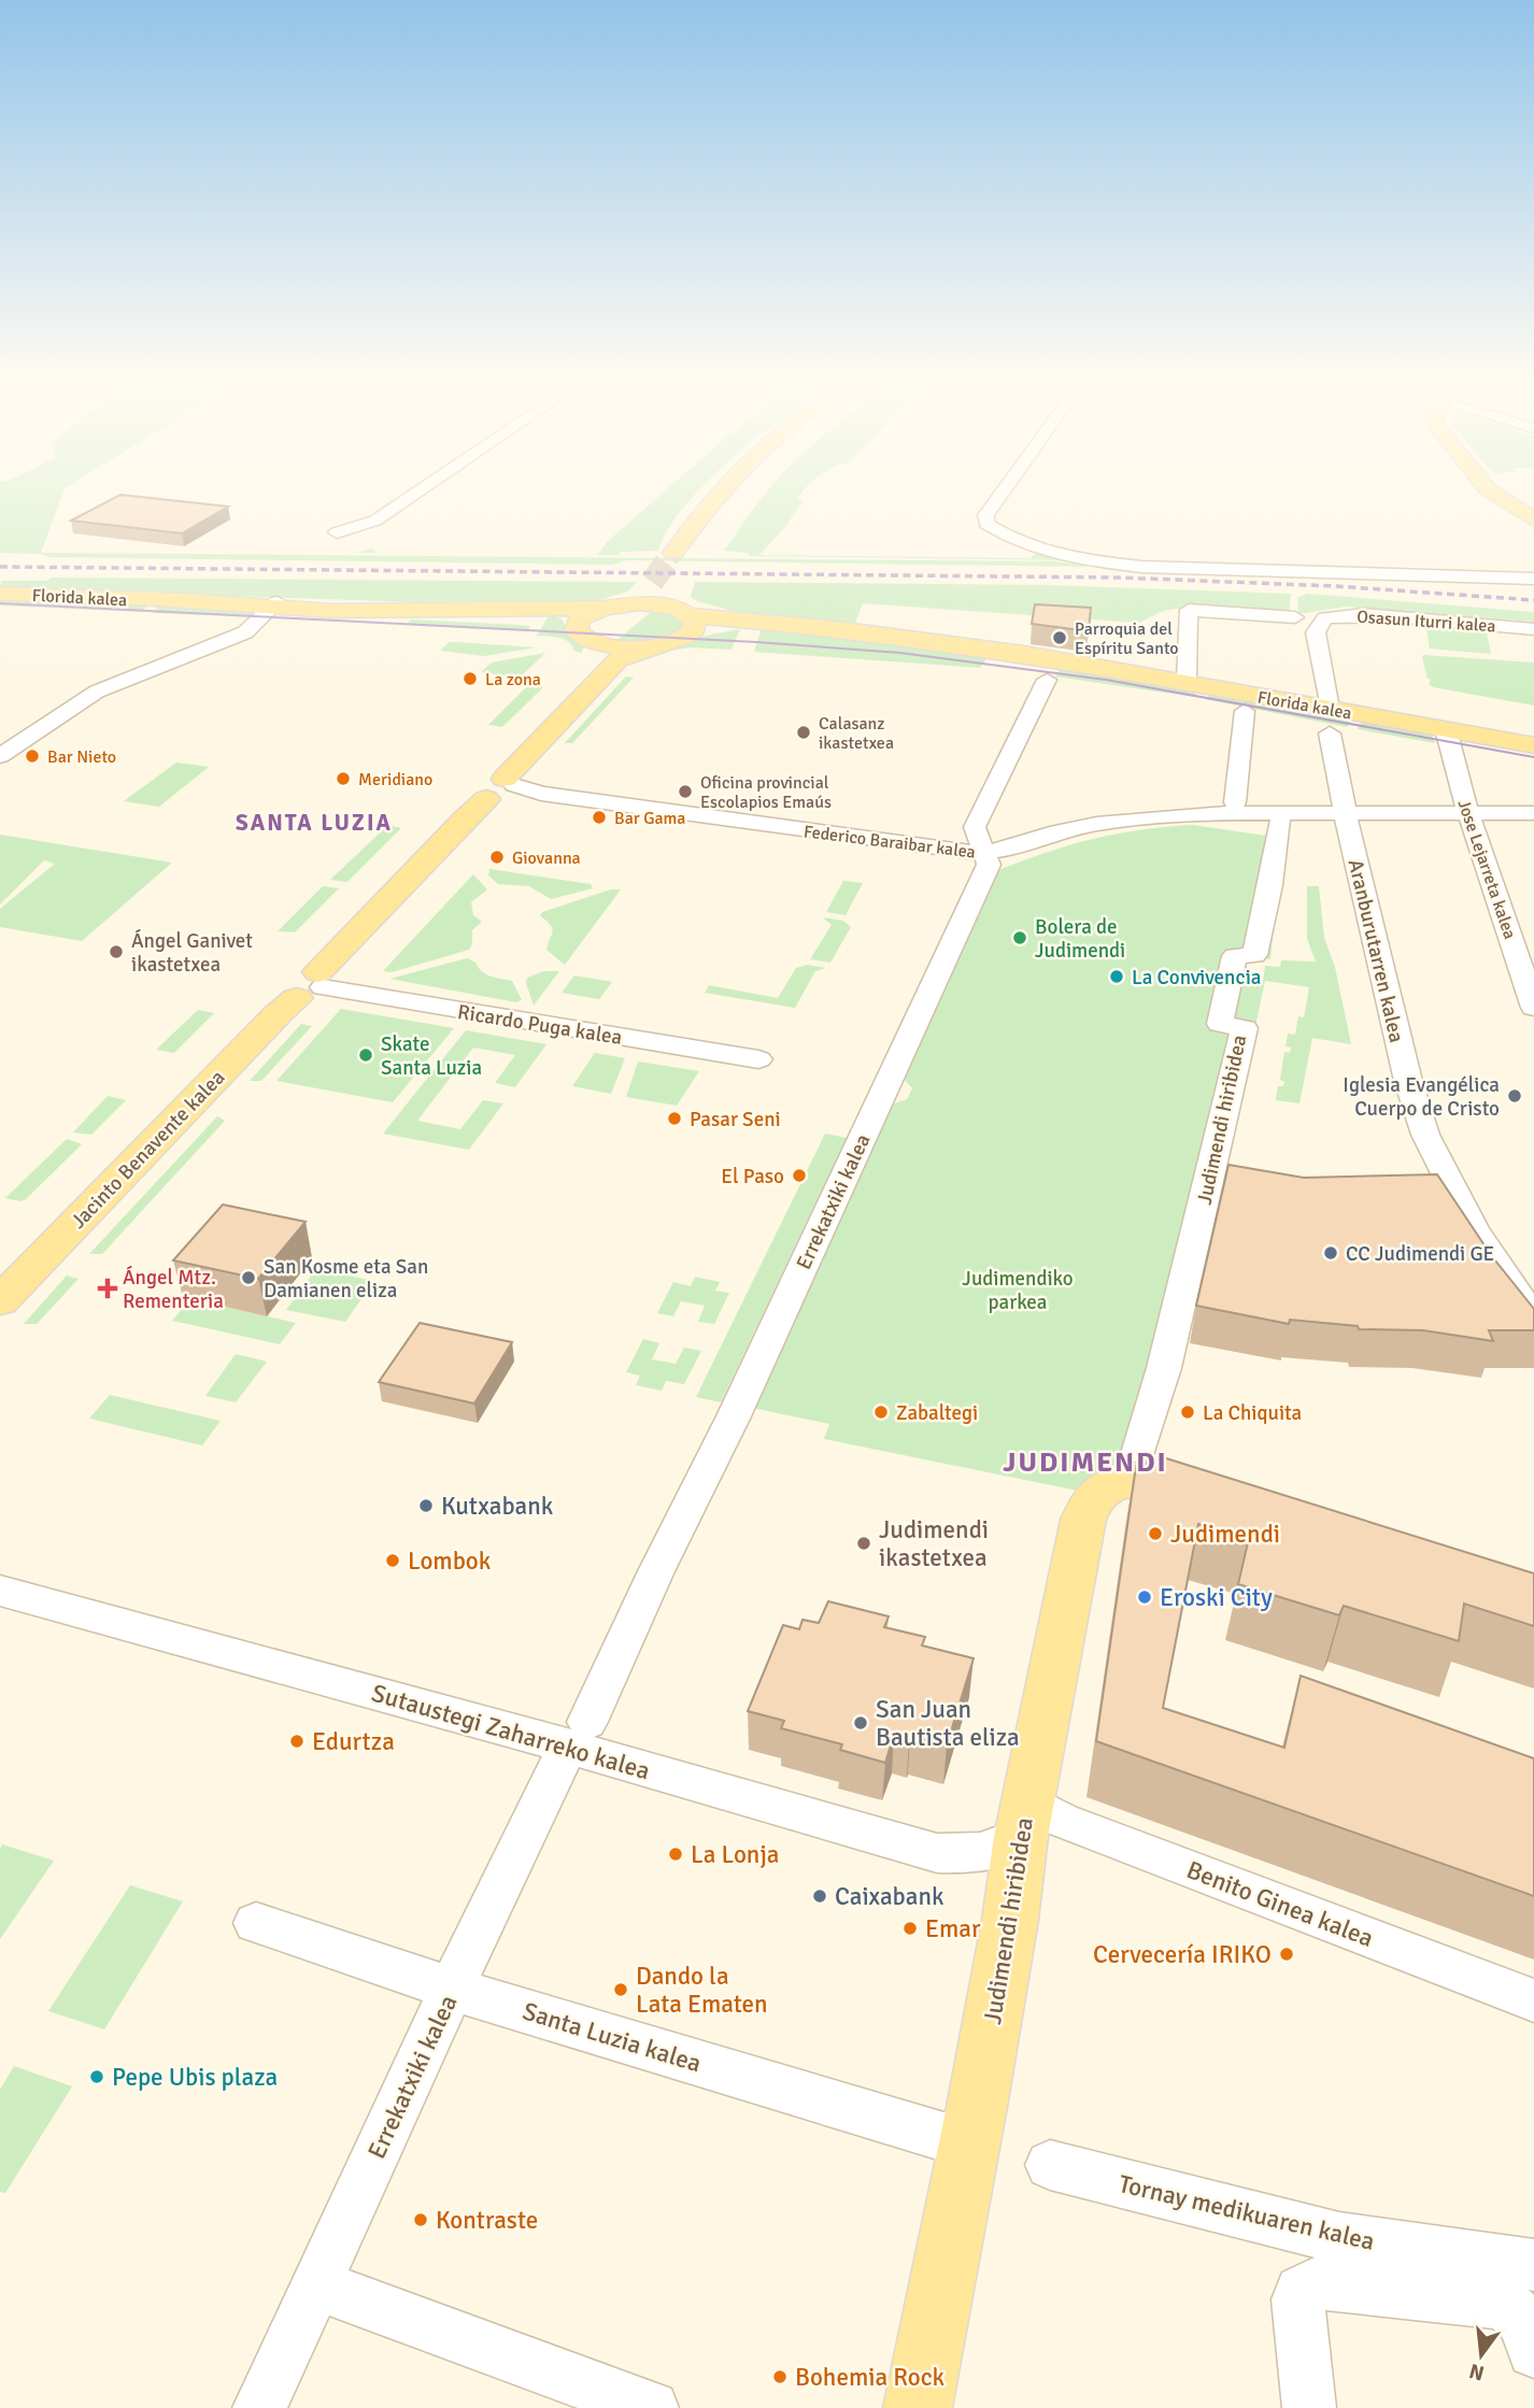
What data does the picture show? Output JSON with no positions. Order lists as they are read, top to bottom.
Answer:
{
  "streets": {
    "main road": ["Florida kalea", "Judimendi hiribidea", "Jacinto Benavente kalea"],
    "street": [
      "Osasun Iturri kalea",
      "Federico Baraibar kalea",
      "Jose Lejarreta kalea",
      "Aranburutarren kalea",
      "Ricardo Puga kalea",
      "Errekatxiki kalea",
      "Sutaustegi Zaharreko kalea",
      "Benito Ginea kalea",
      "Santa Luzia kalea",
      "Tornay medikuaren kalea"
    ]
  },
  "crossings": [
    ["Florida kalea", "Osasun Iturri kalea"],
    ["Florida kalea", "Jose Lejarreta kalea"],
    ["Florida kalea", "Aranburutarren kalea"],
    ["Florida kalea", "Jacinto Benavente kalea"],
    ["Osasun Iturri kalea", "Aranburutarren kalea"],
    ["Federico Baraibar kalea", "Jose Lejarreta kalea"],
    ["Federico Baraibar kalea", "Aranburutarren kalea"],
    ["Federico Baraibar kalea", "Jacinto Benavente kalea"],
    ["Federico Baraibar kalea", "Errekatxiki kalea"],
    ["Ricardo Puga kalea", "Jacinto Benavente kalea"],
    ["Judimendi hiribidea", "Sutaustegi Zaharreko kalea"],
    ["Judimendi hiribidea", "Benito Ginea kalea"],
    ["Judimendi hiribidea", "Santa Luzia kalea"],
    ["Errekatxiki kalea", "Sutaustegi Zaharreko kalea"],
    ["Errekatxiki kalea", "Santa Luzia kalea"],
    ["Sutaustegi Zaharreko kalea", "Benito Ginea kalea"]
  ],
  "districts": ["SANTA LUZIA", "JUDIMENDI"],
  "parks": ["Judimendiko parkea"],
  "places": {
    "other": [
      "Parroquia del Espíritu Santo",
      "La zona",
      "Calasanz ikastetxea",
      "Bar Nieto",
      "Meridiano",
      "Oficina provincial Escolapios Emaús",
      "Bar Gama",
      "Giovanna",
      "Bolera de Judimendi",
      "Ángel Ganivet ikastetxea",
      "La Convivencia",
      "Skate Santa Luzia",
      "Iglesia Evangélica Cuerpo de Cristo",
      "Pasar Seni",
      "El Paso",
      "CC Judimendi GE",
      "San Kosme eta San Damianen eliza",
      "Zabaltegi",
      "La Chiquita",
      "Kutxabank",
      "Judimendi",
      "Judimendi ikastetxea",
      "Lombok",
      "Eroski City",
      "San Juan Bautista eliza",
      "Edurtza",
      "La Lonja",
      "Caixabank",
      "Emar",
      "Cervecería IRIKO",
      "Dando la Lata Ematen",
      "Pepe Ubis plaza",
      "Kontraste",
      "Bohemia Rock"
    ],
    "health": ["Ángel Mtz. Rementeria"]
  },
  "north": "bottom"
}
